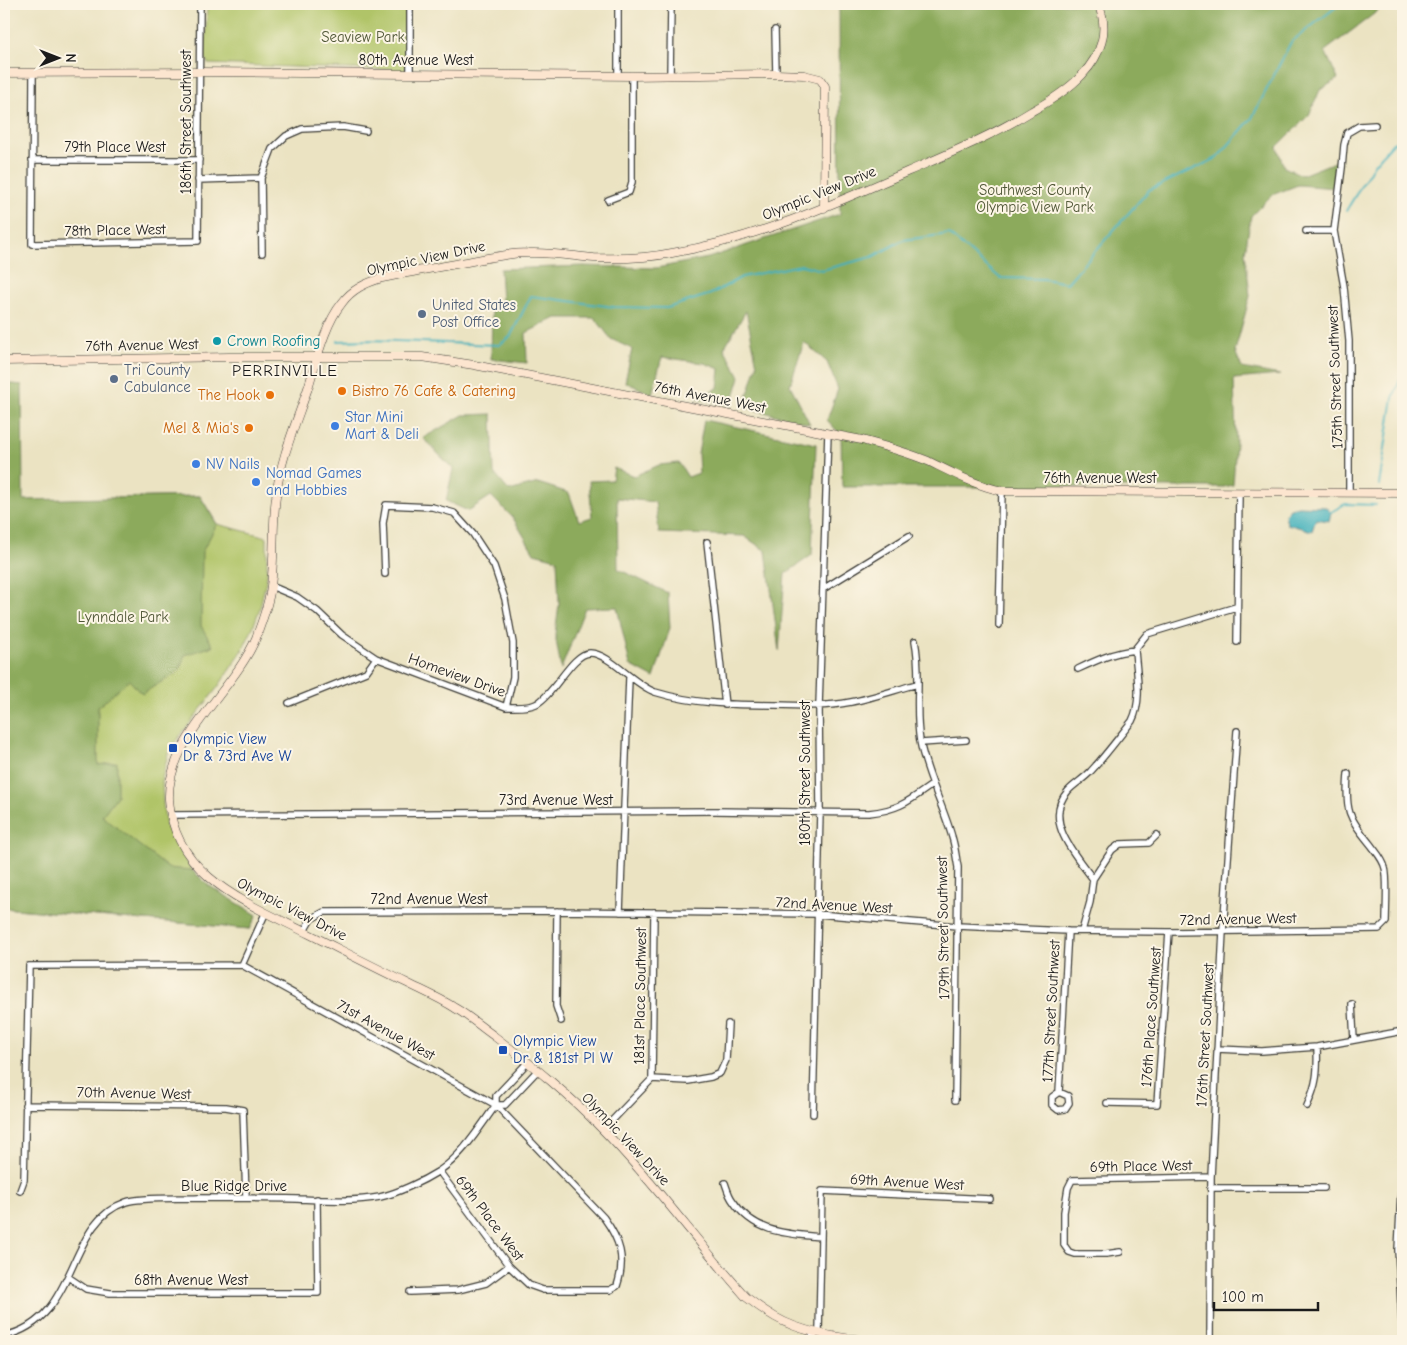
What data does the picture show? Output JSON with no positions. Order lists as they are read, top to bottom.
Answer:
{
  "streets": {
    "street": [
      "80th Avenue West",
      "186th Street Southwest",
      "79th Place West",
      "Olympic View Drive",
      "78th Place West",
      "76th Avenue West",
      "175th Street Southwest",
      "Homeview Drive",
      "180th Street Southwest",
      "73rd Avenue West",
      "72nd Avenue West",
      "179th Street Southwest",
      "181st Place Southwest",
      "177th Street Southwest",
      "176th Place Southwest",
      "71st Avenue West",
      "176th Street Southwest",
      "70th Avenue West",
      "69th Place West",
      "69th Avenue West",
      "Blue Ridge Drive",
      "68th Avenue West"
    ]
  },
  "crossings": [
    ["80th Avenue West", "186th Street Southwest"],
    ["80th Avenue West", "Olympic View Drive"],
    ["186th Street Southwest", "79th Place West"],
    ["186th Street Southwest", "78th Place West"],
    ["79th Place West", "78th Place West"],
    ["Olympic View Drive", "76th Avenue West"],
    ["Olympic View Drive", "Homeview Drive"],
    ["Olympic View Drive", "73rd Avenue West"],
    ["Olympic View Drive", "72nd Avenue West"],
    ["Olympic View Drive", "Blue Ridge Drive"],
    ["76th Avenue West", "175th Street Southwest"],
    ["76th Avenue West", "180th Street Southwest"],
    ["Homeview Drive", "180th Street Southwest"],
    ["Homeview Drive", "179th Street Southwest"],
    ["180th Street Southwest", "73rd Avenue West"],
    ["180th Street Southwest", "72nd Avenue West"],
    ["73rd Avenue West", "179th Street Southwest"],
    ["72nd Avenue West", "179th Street Southwest"],
    ["72nd Avenue West", "181st Place Southwest"],
    ["72nd Avenue West", "177th Street Southwest"],
    ["72nd Avenue West", "176th Place Southwest"],
    ["72nd Avenue West", "176th Street Southwest"],
    ["71st Avenue West", "70th Avenue West"],
    ["71st Avenue West", "69th Place West"],
    ["71st Avenue West", "Blue Ridge Drive"],
    ["176th Street Southwest", "69th Place West"],
    ["70th Avenue West", "Blue Ridge Drive"],
    ["69th Place West", "Blue Ridge Drive"],
    ["Blue Ridge Drive", "68th Avenue West"]
  ],
  "districts": ["PERRINVILLE"],
  "parks": ["Seaview Park", "Southwest County Olympic View Park", "Lynndale Park"],
  "places": {
    "other": [
      "United States Post Office",
      "Crown Roofing",
      "Tri County Cabulance",
      "Bistro 76 Cafe & Catering",
      "The Hook",
      "Star Mini Mart & Deli",
      "Mel & Mia's",
      "NV Nails",
      "Nomad Games and Hobbies"
    ],
    "transit": ["Olympic View Dr & 73rd Ave W", "Olympic View Dr & 181st Pl W"]
  },
  "scale_bar": "100 m",
  "north": "right"
}
